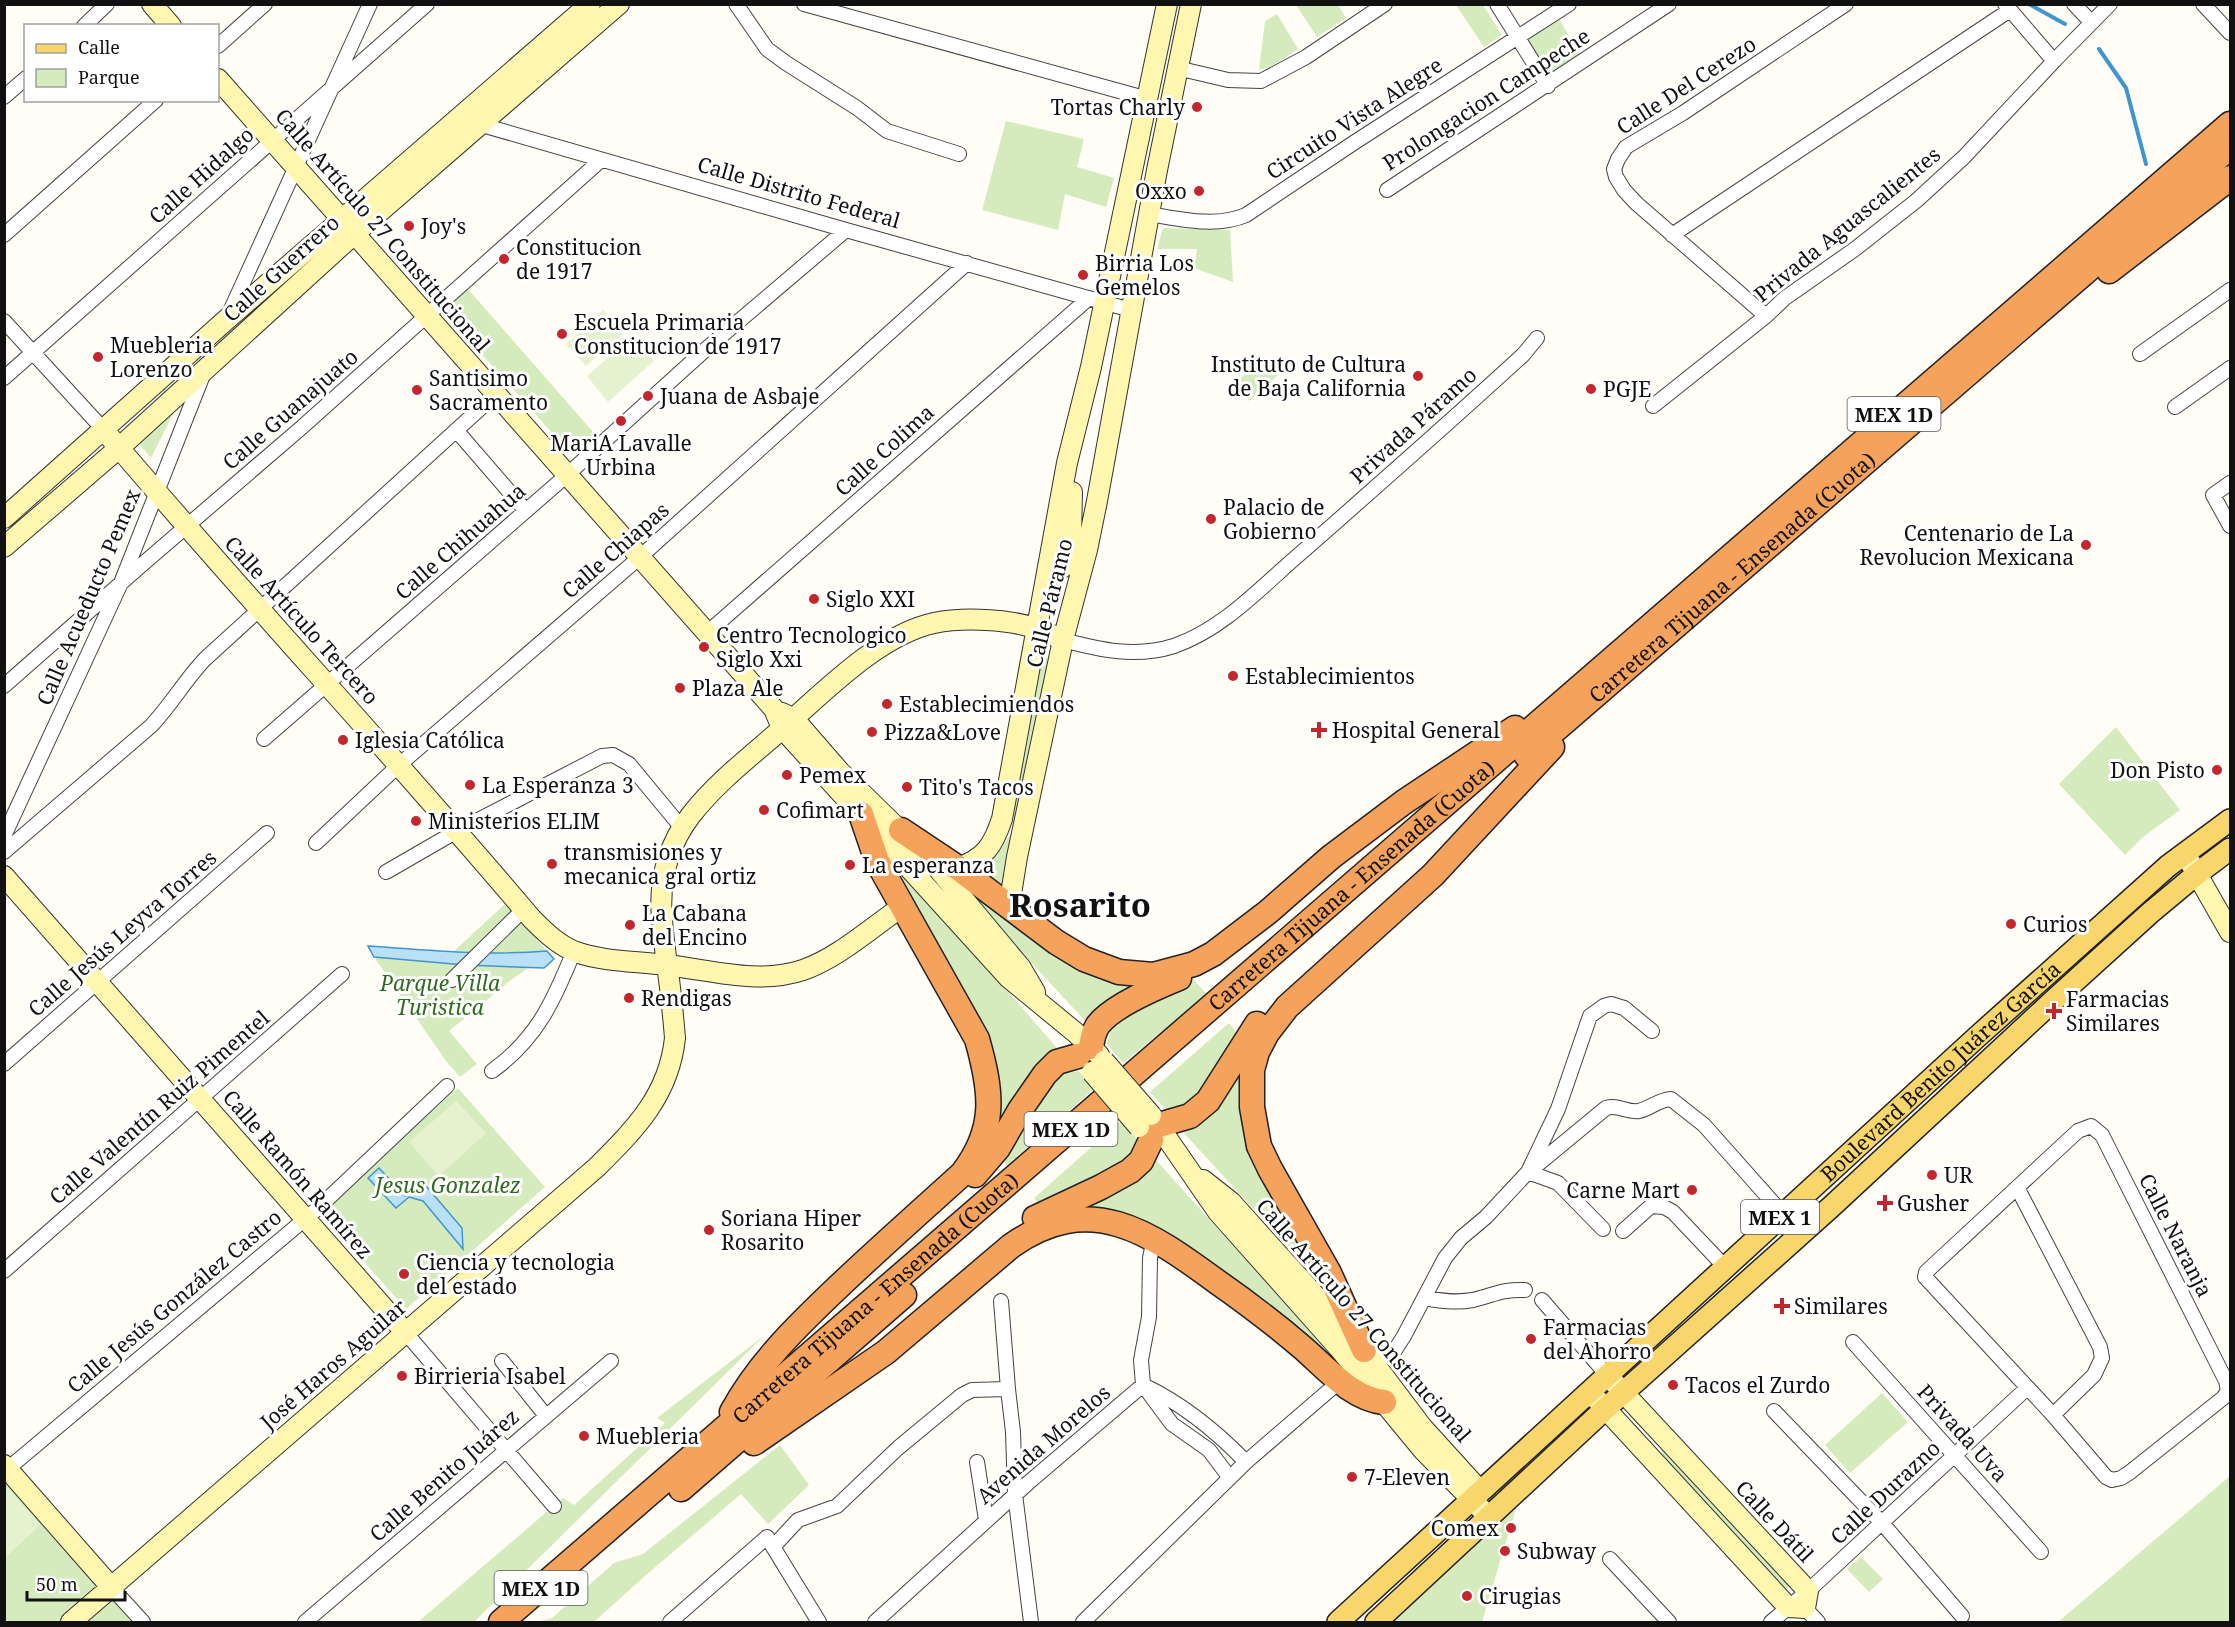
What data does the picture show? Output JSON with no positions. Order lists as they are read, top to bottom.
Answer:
{
  "streets": {
    "highway": ["MEX 1D", "Carretera Tijuana - Ensenada (Cuota)"],
    "main road": [
      "Calle Artículo 27 Constitucional",
      "Calle Guerrero",
      "Calle Páramo",
      "Calle Artículo Tercero",
      "Boulevard Benito Juárez García",
      "Calle Ramón Ramírez",
      "MEX 1",
      "José Haros Aguilar",
      "Calle Dátil"
    ],
    "street": [
      "Calle Del Cerezo",
      "Prolongacion Campeche",
      "Circuito Vista Alegre",
      "Calle Hidalgo",
      "Calle Distrito Federal",
      "Privada Aguascalientes",
      "Calle Guanajuato",
      "Privada Páramo",
      "Calle Colima",
      "Calle Chihuahua",
      "Calle Chiapas",
      "Calle Acueducto Pemex",
      "Calle Jesús Leyva Torres",
      "Calle Valentín Ruiz Pimentel",
      "Calle Naranja",
      "Calle Jesús González Castro",
      "Privada Uva",
      "Avenida Morelos",
      "Calle Benito Juárez",
      "Calle Durazno"
    ]
  },
  "crossings": [
    ["Calle Del Cerezo", "Privada Aguascalientes"],
    ["Calle Hidalgo", "Calle Artículo 27 Constitucional"],
    ["Calle Hidalgo", "Calle Artículo Tercero"],
    ["Calle Distrito Federal", "Calle Guerrero"],
    ["Calle Distrito Federal", "Calle Guanajuato"],
    ["Calle Distrito Federal", "Calle Colima"],
    ["Calle Distrito Federal", "Calle Chihuahua"],
    ["Calle Distrito Federal", "Calle Chiapas"],
    ["Calle Distrito Federal", "Calle Páramo"],
    ["Calle Artículo 27 Constitucional", "Calle Guerrero"],
    ["Calle Artículo 27 Constitucional", "Calle Guanajuato"],
    ["Calle Artículo 27 Constitucional", "Calle Colima"],
    ["Calle Artículo 27 Constitucional", "Calle Chihuahua"],
    ["Calle Artículo 27 Constitucional", "Calle Chiapas"],
    ["Calle Artículo 27 Constitucional", "Boulevard Benito Juárez García"],
    ["Calle Artículo 27 Constitucional", "José Haros Aguilar"],
    ["Calle Guerrero", "Calle Acueducto Pemex"],
    ["Calle Guerrero", "Calle Artículo Tercero"],
    ["Calle Guanajuato", "Calle Acueducto Pemex"],
    ["Calle Guanajuato", "Calle Artículo Tercero"],
    ["Privada Páramo", "Calle Páramo"],
    ["Privada Páramo", "José Haros Aguilar"],
    ["Calle Colima", "Calle Páramo"],
    ["Calle Chihuahua", "Calle Artículo Tercero"],
    ["Calle Chiapas", "Calle Artículo Tercero"],
    ["Calle Acueducto Pemex", "Calle Artículo Tercero"],
    ["Calle Páramo", "José Haros Aguilar"],
    ["Calle Artículo Tercero", "José Haros Aguilar"],
    ["Calle Jesús Leyva Torres", "Calle Ramón Ramírez"],
    ["Boulevard Benito Juárez García", "Calle Dátil"],
    ["Calle Valentín Ruiz Pimentel", "Calle Ramón Ramírez"],
    ["Calle Ramón Ramírez", "Calle Jesús González Castro"],
    ["Calle Ramón Ramírez", "José Haros Aguilar"],
    ["Calle Ramón Ramírez", "Calle Benito Juárez"],
    ["Calle Naranja", "Calle Durazno"],
    ["Privada Uva", "Calle Durazno"],
    ["Calle Durazno", "Calle Dátil"]
  ],
  "districts": ["Rosarito"],
  "parks": ["Parque Villa Turistica", "Jesus Gonzalez"],
  "places": {
    "other": [
      "Tortas Charly",
      "Oxxo",
      "Joy's",
      "Constitucion de 1917",
      "Birria Los Gemelos",
      "Escuela Primaria Constitucion de 1917",
      "Muebleria Lorenzo",
      "Instituto de Cultura de Baja California",
      "PGJE",
      "Santisimo Sacramento",
      "Juana de Asbaje",
      "MariA Lavalle Urbina",
      "Palacio de Gobierno",
      "Centenario de La Revolucion Mexicana",
      "Siglo XXI",
      "Centro Tecnologico Siglo Xxi",
      "Establecimientos",
      "Plaza Ale",
      "Establecimiendos",
      "Pizza&Love",
      "Iglesia Católica",
      "Don Pisto",
      "Pemex",
      "La Esperanza 3",
      "Tito's Tacos",
      "Cofimart",
      "Ministerios ELIM",
      "transmisiones y mecanica gral ortiz",
      "La esperanza",
      "Curios",
      "La Cabana del Encino",
      "Rendigas",
      "UR",
      "Carne Mart",
      "Soriana Hiper Rosarito",
      "Ciencia y tecnologia del estado",
      "Farmacias del Ahorro",
      "Birrieria Isabel",
      "Tacos el Zurdo",
      "Muebleria",
      "7-Eleven",
      "Comex",
      "Subway",
      "Cirugias"
    ],
    "health": [
      "Hospital General",
      "Farmacias Similares",
      "Gusher",
      "Similares"
    ]
  },
  "legend": ["Calle", "Parque"],
  "scale_bar": "50 m"
}
